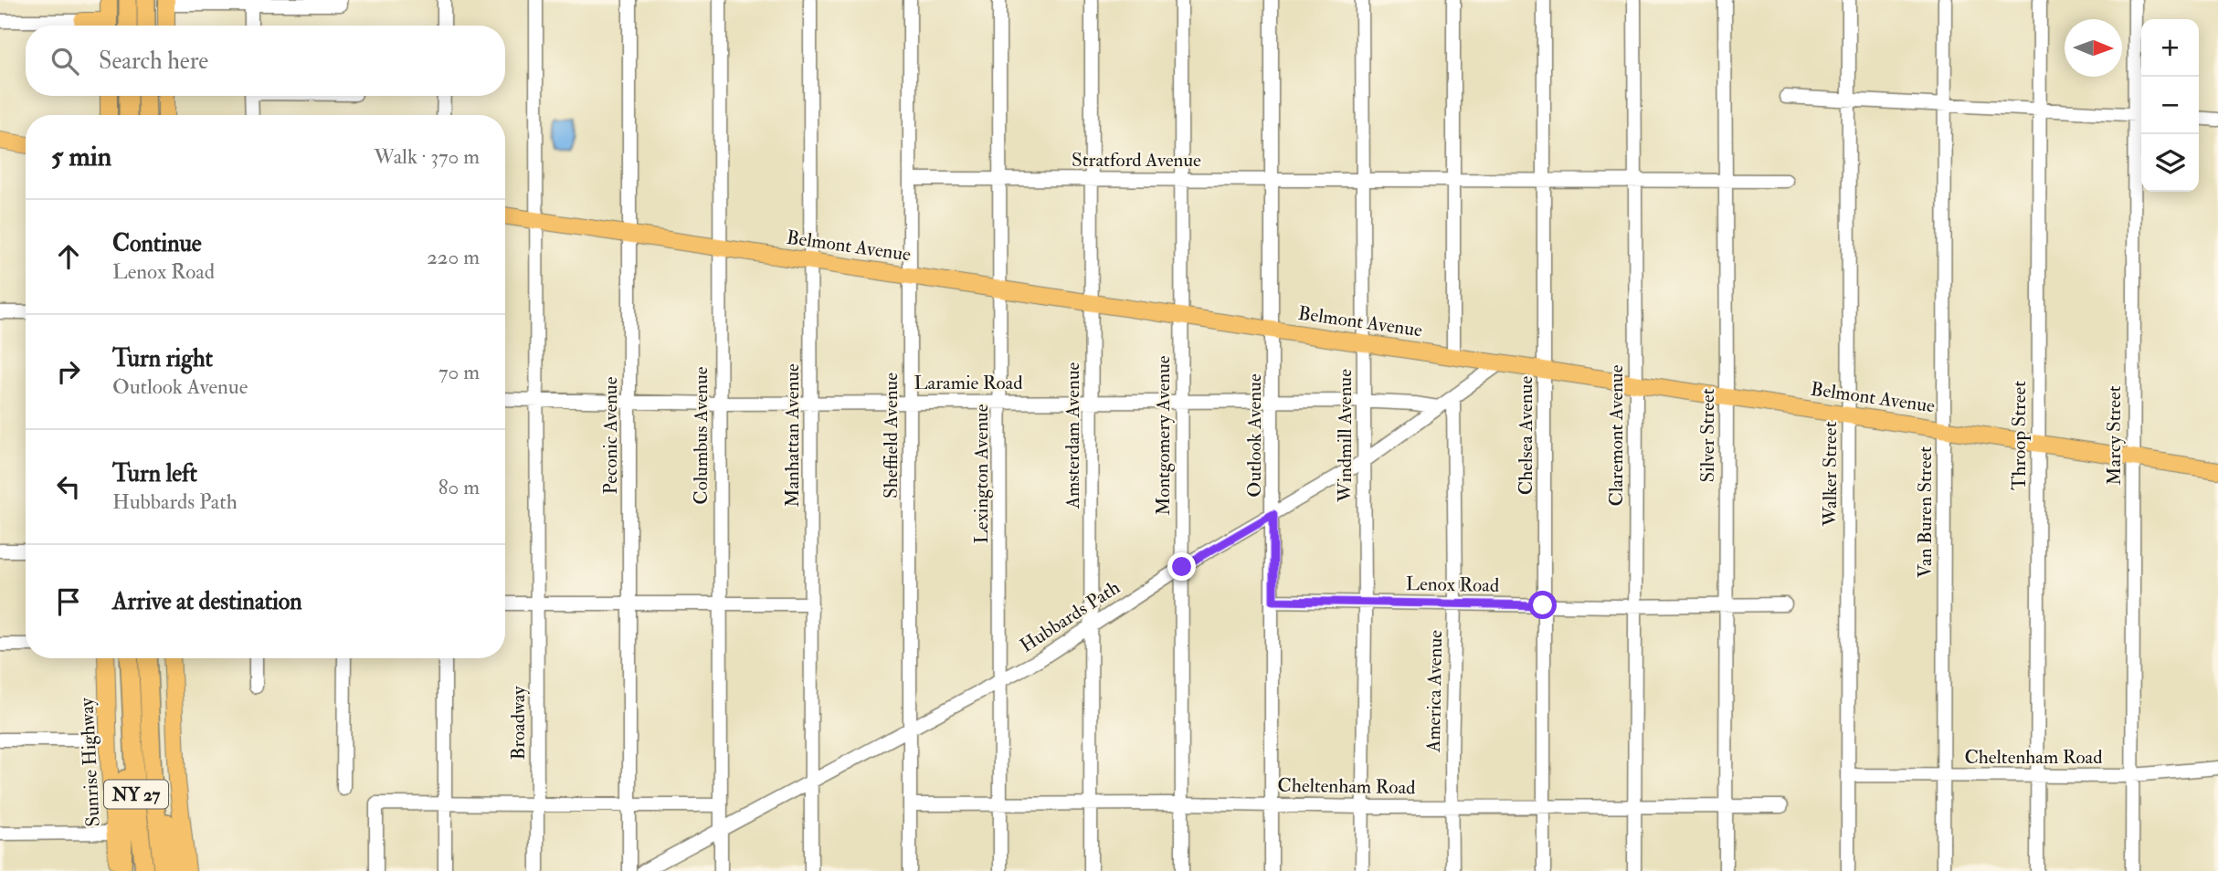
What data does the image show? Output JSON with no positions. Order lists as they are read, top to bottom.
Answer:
{
  "streets": {
    "highway": ["NY 27"],
    "main road": ["Belmont Avenue", "Sunrise Highway"],
    "street": [
      "Stratford Avenue",
      "Laramie Road",
      "Peconic Avenue",
      "Columbus Avenue",
      "Manhattan Avenue",
      "Sheffield Avenue",
      "Amsterdam Avenue",
      "Montgomery Avenue",
      "Outlook Avenue",
      "Windmill Avenue",
      "Chelsea Avenue",
      "Claremont Avenue",
      "Silver Street",
      "Throop Street",
      "Marcy Street",
      "Lexington Avenue",
      "Walker Street",
      "Van Buren Street",
      "Lenox Road",
      "Hubbards Path",
      "America Avenue",
      "Broadway",
      "Cheltenham Road"
    ]
  },
  "crossings": [
    ["Stratford Avenue", "Sheffield Avenue"],
    ["Stratford Avenue", "Amsterdam Avenue"],
    ["Stratford Avenue", "Montgomery Avenue"],
    ["Stratford Avenue", "Outlook Avenue"],
    ["Stratford Avenue", "Windmill Avenue"],
    ["Stratford Avenue", "Chelsea Avenue"],
    ["Stratford Avenue", "Lexington Avenue"],
    ["Belmont Avenue", "Peconic Avenue"],
    ["Belmont Avenue", "Columbus Avenue"],
    ["Belmont Avenue", "Manhattan Avenue"],
    ["Belmont Avenue", "Sheffield Avenue"],
    ["Belmont Avenue", "Amsterdam Avenue"],
    ["Belmont Avenue", "Montgomery Avenue"],
    ["Belmont Avenue", "Outlook Avenue"],
    ["Belmont Avenue", "Windmill Avenue"],
    ["Belmont Avenue", "Chelsea Avenue"],
    ["Belmont Avenue", "Claremont Avenue"],
    ["Belmont Avenue", "Silver Street"],
    ["Belmont Avenue", "Throop Street"],
    ["Belmont Avenue", "Marcy Street"],
    ["Belmont Avenue", "Lexington Avenue"],
    ["Belmont Avenue", "Walker Street"],
    ["Belmont Avenue", "Van Buren Street"],
    ["Belmont Avenue", "Hubbards Path"],
    ["Belmont Avenue", "Broadway"],
    ["Laramie Road", "Peconic Avenue"],
    ["Laramie Road", "Columbus Avenue"],
    ["Laramie Road", "Manhattan Avenue"],
    ["Laramie Road", "Sheffield Avenue"],
    ["Laramie Road", "Amsterdam Avenue"],
    ["Laramie Road", "Montgomery Avenue"],
    ["Laramie Road", "Outlook Avenue"],
    ["Laramie Road", "Windmill Avenue"],
    ["Laramie Road", "Lexington Avenue"],
    ["Laramie Road", "Hubbards Path"],
    ["Laramie Road", "Broadway"],
    ["Columbus Avenue", "Hubbards Path"],
    ["Manhattan Avenue", "Hubbards Path"],
    ["Sheffield Avenue", "Hubbards Path"],
    ["Sheffield Avenue", "Cheltenham Road"],
    ["Amsterdam Avenue", "Hubbards Path"],
    ["Amsterdam Avenue", "Cheltenham Road"],
    ["Montgomery Avenue", "Hubbards Path"],
    ["Montgomery Avenue", "Cheltenham Road"],
    ["Outlook Avenue", "Lenox Road"],
    ["Outlook Avenue", "Hubbards Path"],
    ["Outlook Avenue", "Cheltenham Road"],
    ["Windmill Avenue", "Lenox Road"],
    ["Windmill Avenue", "Hubbards Path"],
    ["Windmill Avenue", "Cheltenham Road"],
    ["Chelsea Avenue", "Lenox Road"],
    ["Chelsea Avenue", "Cheltenham Road"],
    ["Claremont Avenue", "Lenox Road"],
    ["Claremont Avenue", "Cheltenham Road"],
    ["Silver Street", "Lenox Road"],
    ["Silver Street", "Cheltenham Road"],
    ["Throop Street", "Cheltenham Road"],
    ["Marcy Street", "Cheltenham Road"],
    ["Lexington Avenue", "Hubbards Path"],
    ["Lexington Avenue", "Cheltenham Road"],
    ["Walker Street", "Cheltenham Road"],
    ["Van Buren Street", "Cheltenham Road"],
    ["Lenox Road", "America Avenue"],
    ["Hubbards Path", "America Avenue"],
    ["America Avenue", "Cheltenham Road"]
  ],
  "north": "right",
  "page": {
    "map_buttons": ["+", "−"],
    "search": "Search here",
    "heading": ["5 min", "Walk · 370 m"],
    "list": [
      ["Continue", "Lenox Road", "220 m"],
      ["Turn right", "Outlook Avenue", "70 m"],
      ["Turn left", "Hubbards Path", "80 m"],
      "Arrive at destination"
    ]
  }
}
